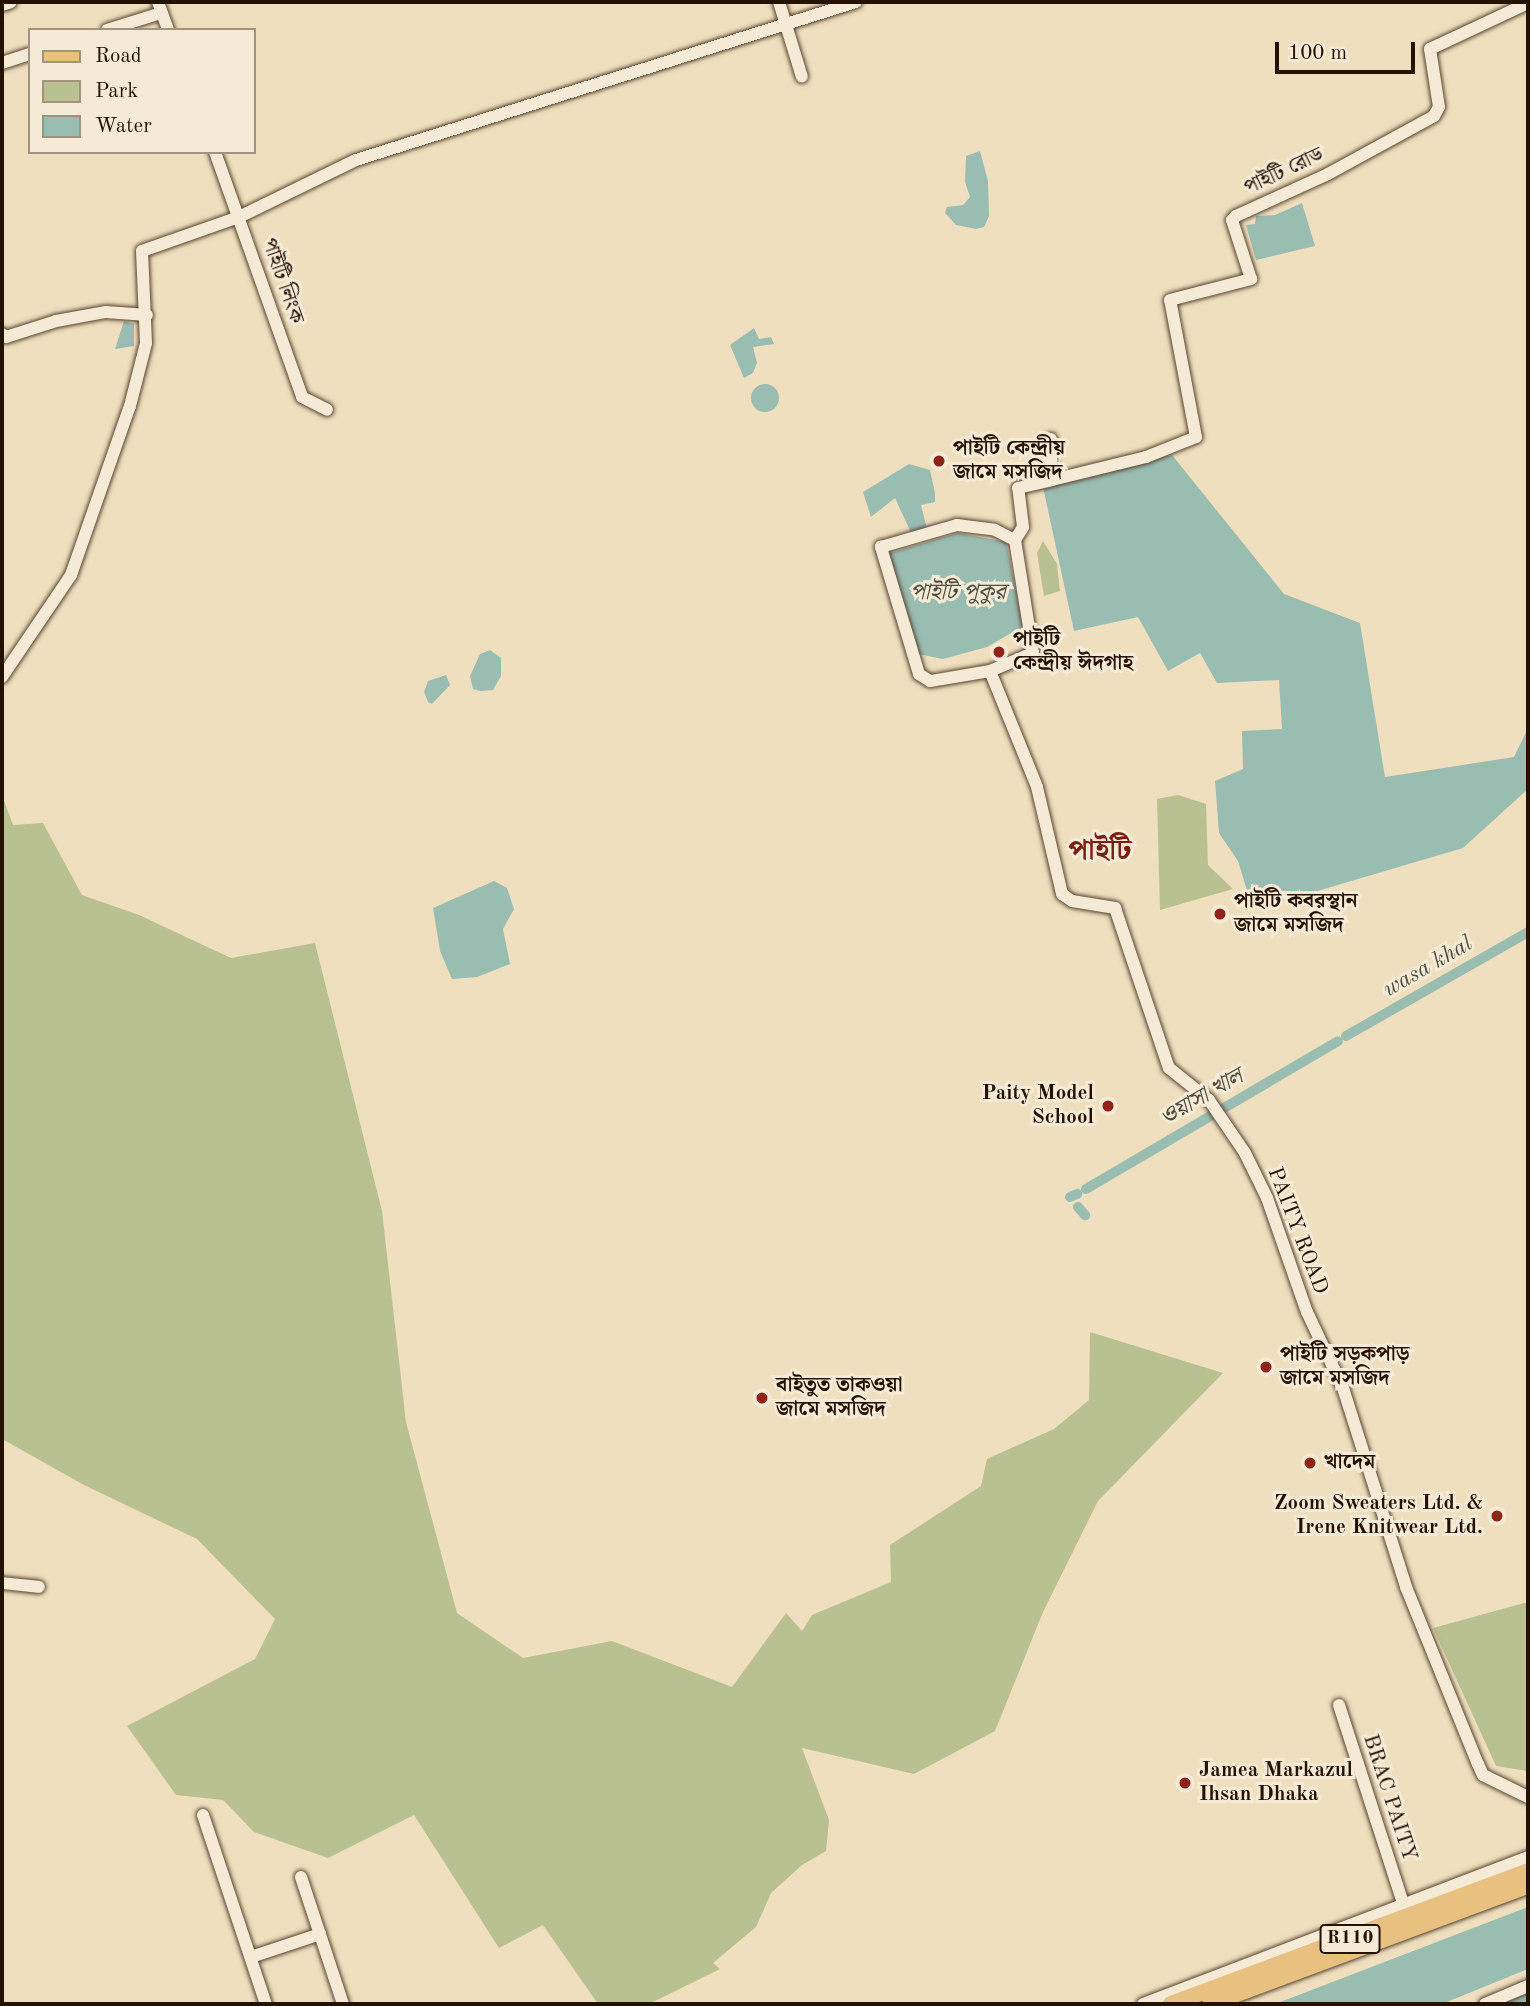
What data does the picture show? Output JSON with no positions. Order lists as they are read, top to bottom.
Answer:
{
  "streets": {
    "main road": ["R110"],
    "street": [
      "পাইটি রোড",
      "পাইটি লিংক",
      "PAITY ROAD",
      "BRAC PAITY"
    ]
  },
  "districts": ["পাইটি"],
  "water": ["পাইটি পুকুর", "wasa khal", "ওয়াসা খাল"],
  "places": [
    "পাইটি কেন্দ্রীয় জামে মসজিদ",
    "পাইটি কেন্দ্রীয় ঈদগাহ",
    "পাইটি কবরস্থান জামে মসজিদ",
    "Paity Model School",
    "পাইটি সড়কপাড় জামে মসজিদ",
    "বাইতুত তাকওয়া জামে মসজিদ",
    "খাদেম",
    "Zoom Sweaters Ltd. & Irene Knitwear Ltd.",
    "Jamea Markazul Ihsan Dhaka"
  ],
  "legend": ["Road", "Park", "Water"],
  "scale_bar": "100 m"
}
